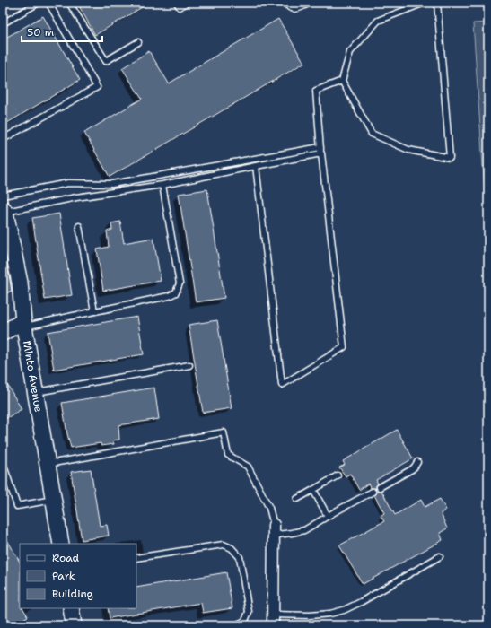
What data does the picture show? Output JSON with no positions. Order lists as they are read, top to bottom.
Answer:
{
  "streets": {
    "street": ["Minto Avenue"]
  },
  "legend": ["Road", "Park", "Building"],
  "scale_bar": "50 m"
}
